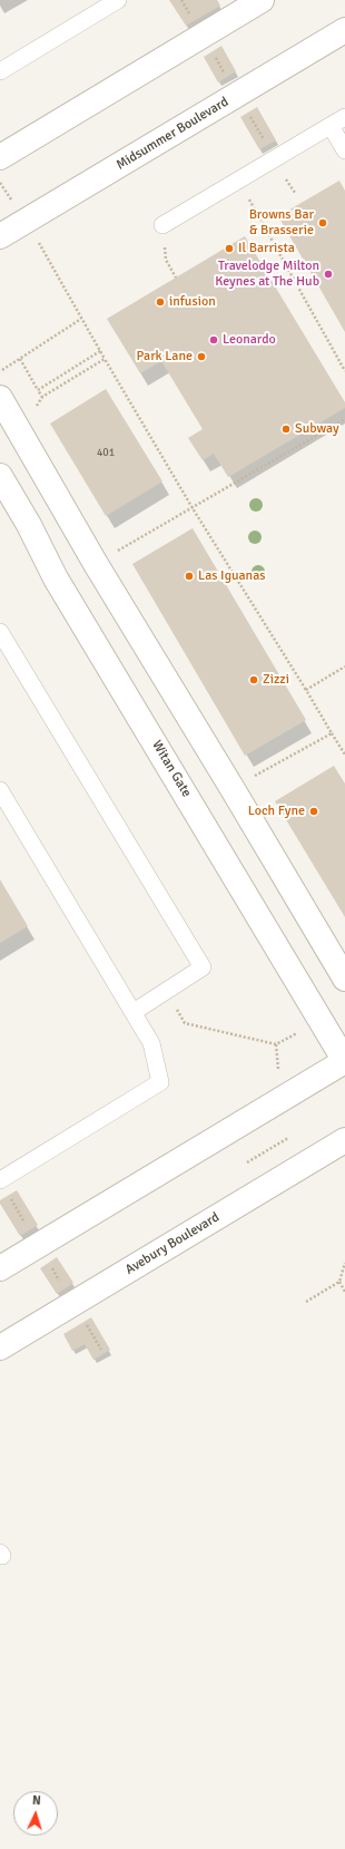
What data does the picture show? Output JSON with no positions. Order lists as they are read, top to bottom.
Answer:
{
  "streets": {
    "street": ["Midsummer Boulevard", "Witan Gate", "Avebury Boulevard"]
  },
  "places": [
    "Browns Bar & Brasserie",
    "Il Barrista",
    "Travelodge Milton Keynes at The Hub",
    "infusion",
    "Leonardo",
    "Park Lane",
    "Subway",
    "Las Iguanas",
    "Zizzi",
    "Loch Fyne"
  ],
  "house_numbers": ["401"],
  "north": "top"
}
